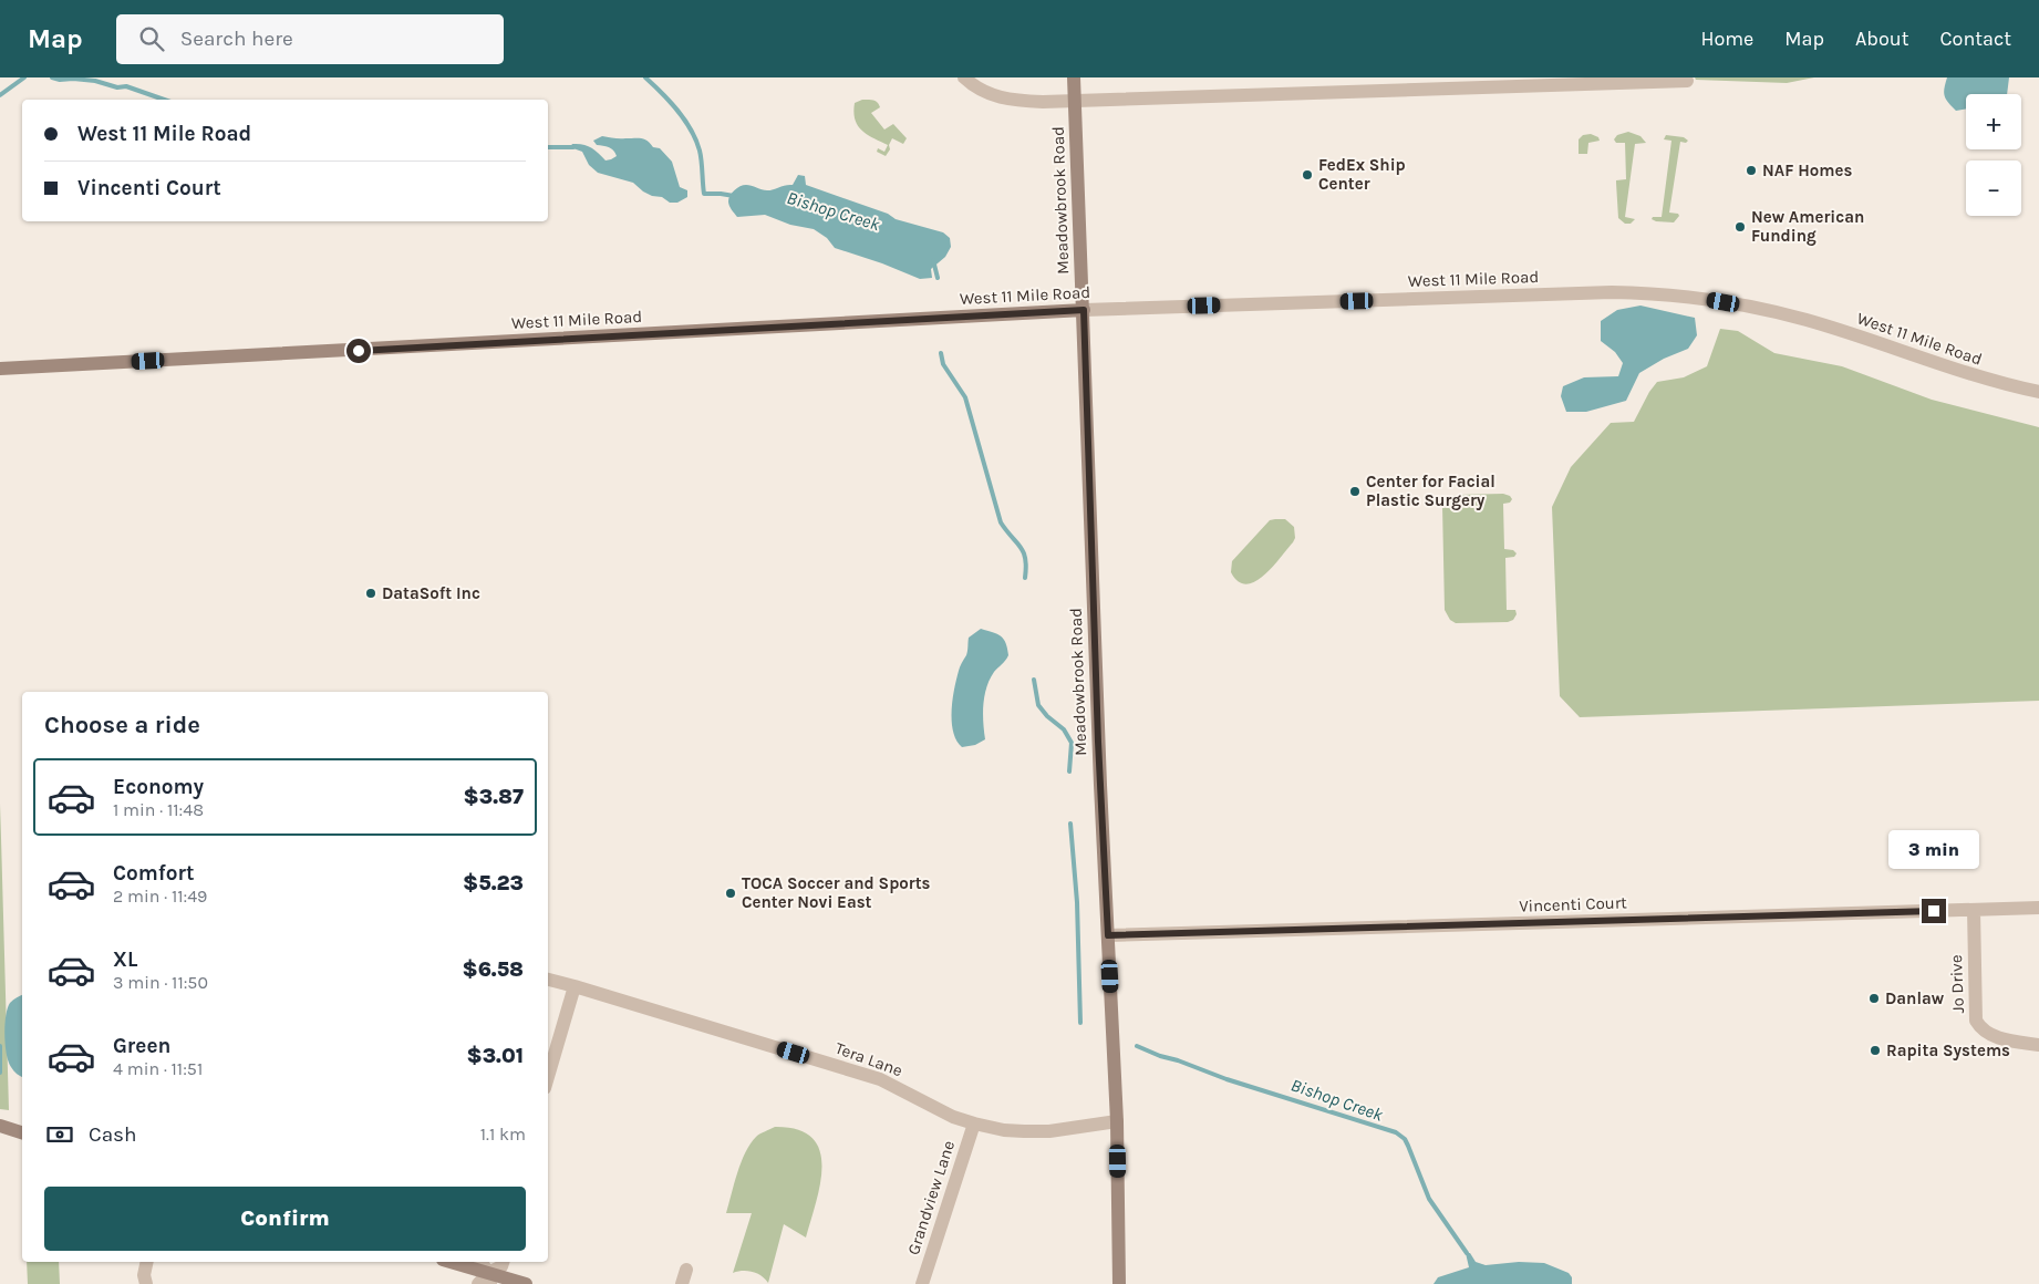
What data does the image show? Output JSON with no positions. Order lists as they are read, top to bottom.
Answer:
{
  "streets": {
    "street": [
      "Meadowbrook Road",
      "West 11 Mile Road",
      "Vincenti Court",
      "Jo Drive",
      "Tera Lane",
      "Grandview Lane"
    ]
  },
  "crossings": [
    ["Meadowbrook Road", "West 11 Mile Road"],
    ["Meadowbrook Road", "Vincenti Court"],
    ["Meadowbrook Road", "Tera Lane"],
    ["Vincenti Court", "Jo Drive"],
    ["Tera Lane", "Grandview Lane"]
  ],
  "water": ["Bishop Creek"],
  "places": [
    "NAF Homes",
    "FedEx Ship Center",
    "New American Funding",
    "Center for Facial Plastic Surgery",
    "DataSoft Inc",
    "TOCA Soccer and Sports Center Novi East",
    "Danlaw",
    "Rapita Systems"
  ],
  "page": {
    "header": "Map",
    "search": "Search here",
    "nav": [
      "Home",
      "Map",
      "About",
      "Contact"
    ],
    "map_buttons": ["+", "−"],
    "banner": ["West 11 Mile Road", "Vincenti Court"],
    "heading": "Choose a ride",
    "list": [
      {
        "name": "Economy",
        "note": "1 min · 11:48",
        "value": "$3.87"
      },
      {
        "name": "Comfort",
        "note": "2 min · 11:49",
        "value": "$5.23"
      },
      {
        "name": "XL",
        "note": "3 min · 11:50",
        "value": "$6.58"
      },
      {
        "name": "Green",
        "note": "4 min · 11:51",
        "value": "$3.01"
      }
    ],
    "bubble": "3 min",
    "pay": ["Cash", "1.1 km"],
    "buttons": "Confirm"
  }
}
